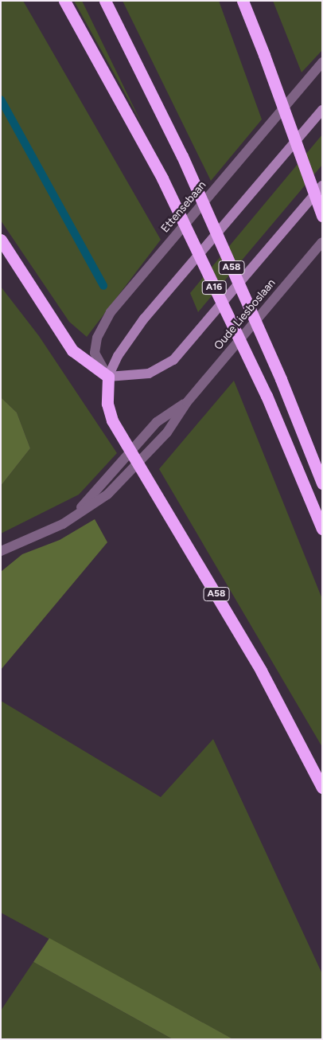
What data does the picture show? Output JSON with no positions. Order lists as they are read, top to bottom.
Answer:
{
  "streets": {
    "highway": ["A58", "A16"],
    "street": ["Ettensebaan", "Oude Liesboslaan"]
  },
  "crossings": [
    ["A58", "Oude Liesboslaan"]
  ]
}
